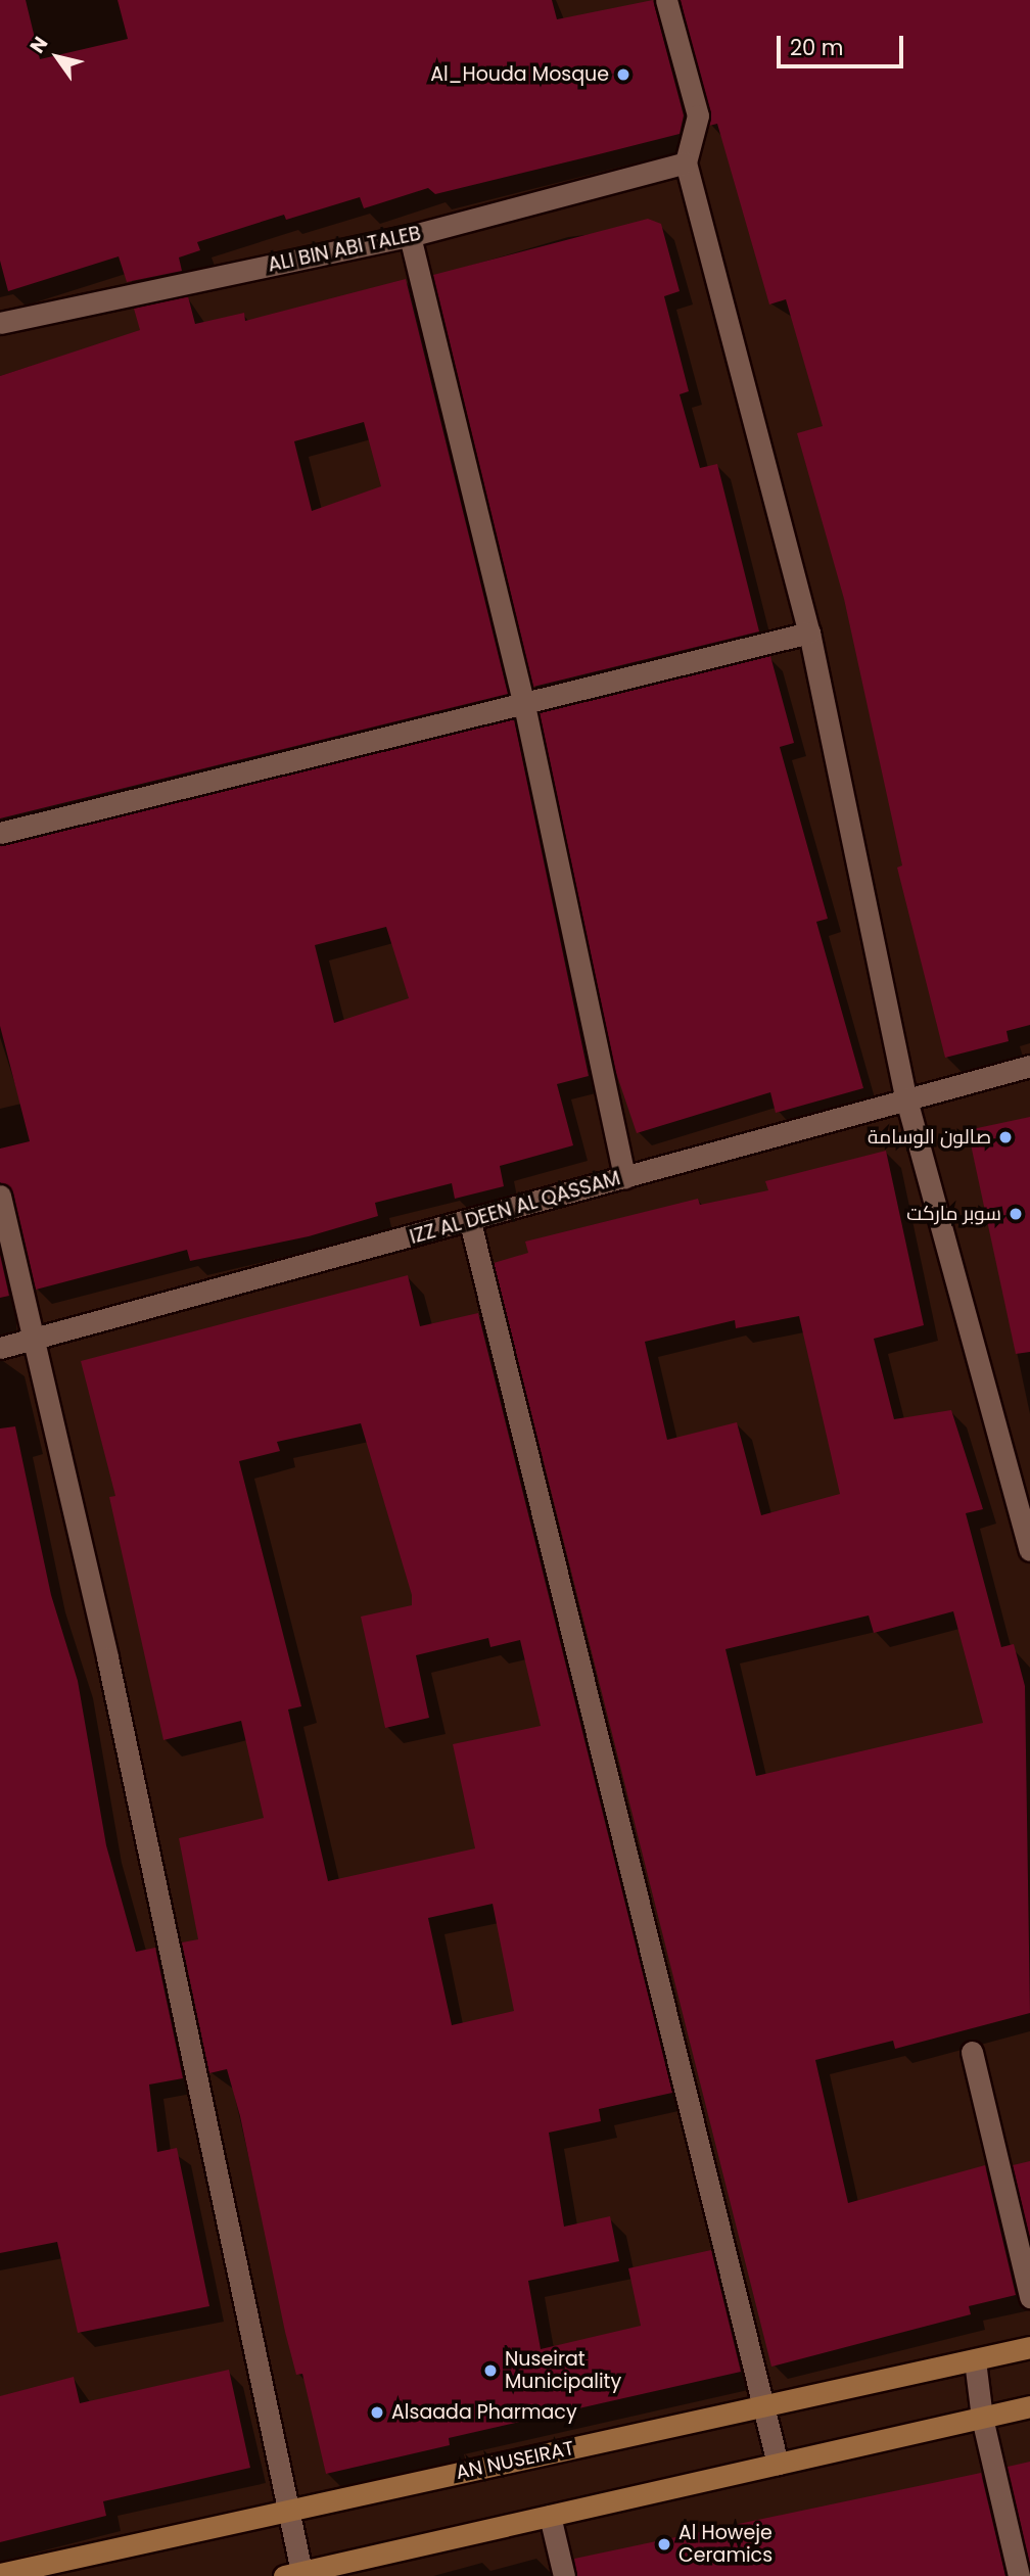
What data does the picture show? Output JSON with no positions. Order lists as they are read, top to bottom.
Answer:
{
  "streets": {
    "main road": ["AN NUSEIRAT"],
    "street": ["ALI BIN ABI TALEB", "IZZ AL DEEN AL QASSAM"]
  },
  "places": [
    "Al_Houda Mosque",
    "صالون الوسامة",
    "سوبر ماركت",
    "Nuseirat Municipality",
    "Alsaada Pharmacy",
    "Al Howeje Ceramics"
  ],
  "scale_bar": "20 m",
  "north": "top left"
}
